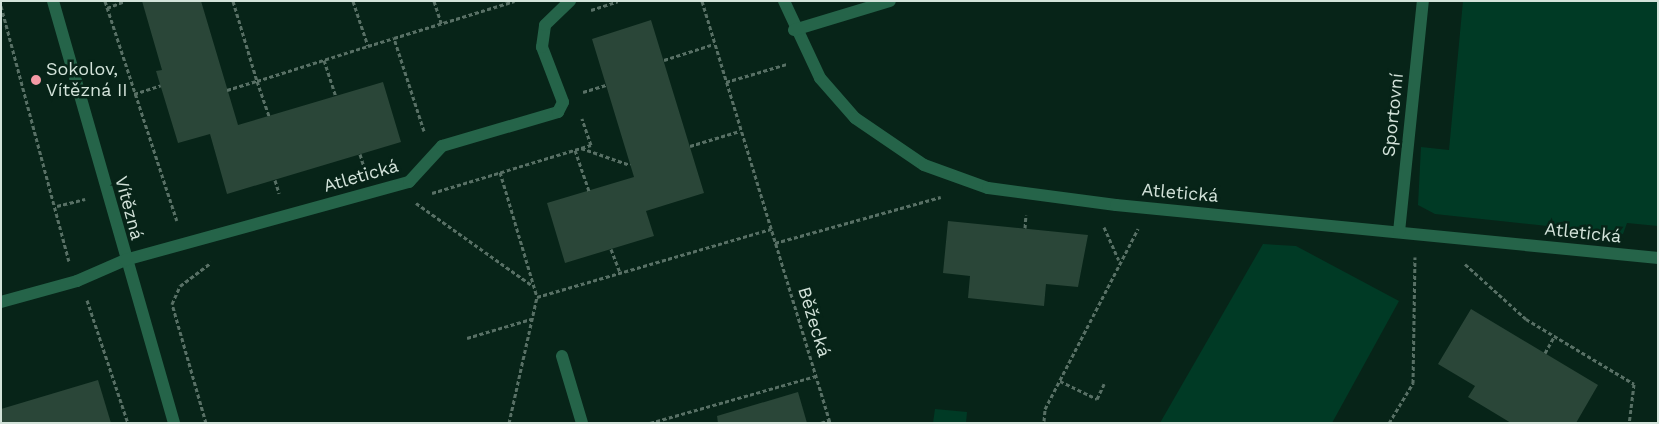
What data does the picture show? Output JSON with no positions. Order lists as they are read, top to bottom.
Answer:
{
  "streets": {
    "street": ["Sportovní", "Atletická", "Vítězná"],
    "path": ["Běžecká"]
  },
  "crossings": [
    ["Sportovní", "Atletická"],
    ["Atletická", "Vítězná"]
  ],
  "places": ["Sokolov, Vítězná II"]
}
